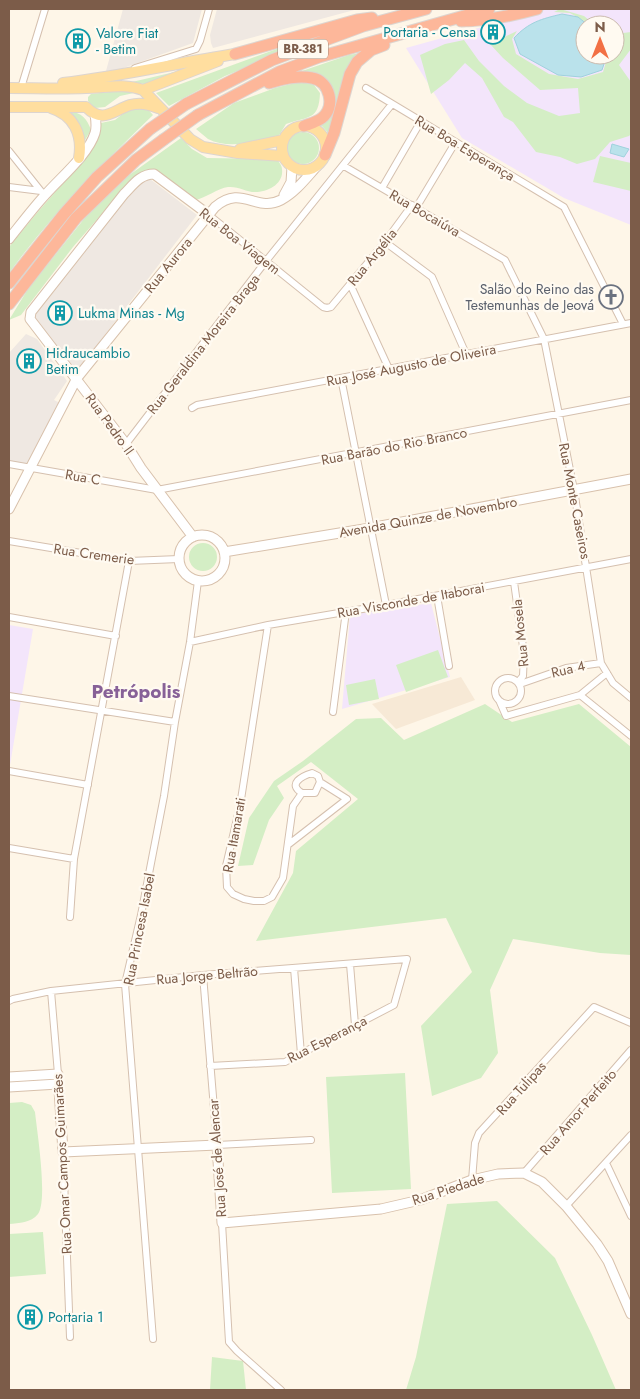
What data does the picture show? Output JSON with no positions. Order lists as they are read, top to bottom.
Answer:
{
  "streets": {
    "highway": ["BR-381"],
    "street": [
      "Rua Boa Esperança",
      "Rua Bocaiúva",
      "Rua Boa Viagem",
      "Rua Argélia",
      "Rua Aurora",
      "Rua Geraldina Moreira Braga",
      "Rua José Augusto de Oliveira",
      "Rua Pedro II",
      "Rua Barão do Rio Branco",
      "Rua C",
      "Rua Monte Caseiros",
      "Avenida Quinze de Novembro",
      "Rua Cremerie",
      "Rua Visconde de Itaborai",
      "Rua Mosela",
      "Rua 4",
      "Rua Itamarati",
      "Rua Princesa Isabel",
      "Rua Jorge Beltrão",
      "Rua Esperança",
      "Rua Tulipas",
      "Rua Amor Perfeito",
      "Rua José de Alencar",
      "Rua Omar Campos Guimarães",
      "Rua Piedade"
    ]
  },
  "crossings": [
    ["Rua Boa Esperança", "Rua Argélia"],
    ["Rua Boa Esperança", "Rua Geraldina Moreira Braga"],
    ["Rua Boa Esperança", "Rua José Augusto de Oliveira"],
    ["Rua Bocaiúva", "Rua Argélia"],
    ["Rua Bocaiúva", "Rua Geraldina Moreira Braga"],
    ["Rua Bocaiúva", "Rua Monte Caseiros"],
    ["Rua Boa Viagem", "Rua Argélia"],
    ["Rua Boa Viagem", "Rua Aurora"],
    ["Rua Boa Viagem", "Rua Geraldina Moreira Braga"],
    ["Rua Boa Viagem", "Rua Pedro II"],
    ["Rua Aurora", "Rua Pedro II"],
    ["Rua Aurora", "Rua C"],
    ["Rua Geraldina Moreira Braga", "Rua Pedro II"],
    ["Rua José Augusto de Oliveira", "Rua Monte Caseiros"],
    ["Rua Pedro II", "Rua Barão do Rio Branco"],
    ["Rua Pedro II", "Rua C"],
    ["Rua Pedro II", "Avenida Quinze de Novembro"],
    ["Rua Pedro II", "Rua Cremerie"],
    ["Rua Pedro II", "Rua Princesa Isabel"],
    ["Rua Barão do Rio Branco", "Rua C"],
    ["Rua Barão do Rio Branco", "Rua Monte Caseiros"],
    ["Rua Monte Caseiros", "Avenida Quinze de Novembro"],
    ["Rua Monte Caseiros", "Rua Visconde de Itaborai"],
    ["Rua Monte Caseiros", "Rua 4"],
    ["Avenida Quinze de Novembro", "Rua Cremerie"],
    ["Avenida Quinze de Novembro", "Rua Princesa Isabel"],
    ["Rua Cremerie", "Rua Princesa Isabel"],
    ["Rua Visconde de Itaborai", "Rua Mosela"],
    ["Rua Visconde de Itaborai", "Rua Itamarati"],
    ["Rua Visconde de Itaborai", "Rua Princesa Isabel"],
    ["Rua Mosela", "Rua 4"],
    ["Rua Princesa Isabel", "Rua Jorge Beltrão"],
    ["Rua Jorge Beltrão", "Rua Esperança"],
    ["Rua Jorge Beltrão", "Rua José de Alencar"],
    ["Rua Jorge Beltrão", "Rua Omar Campos Guimarães"],
    ["Rua Esperança", "Rua José de Alencar"],
    ["Rua Tulipas", "Rua Piedade"],
    ["Rua Amor Perfeito", "Rua Piedade"],
    ["Rua José de Alencar", "Rua Piedade"]
  ],
  "districts": ["Petrópolis"],
  "places": {
    "building": [
      "Portaria - Censa",
      "Valore Fiat - Betim",
      "Lukma Minas - Mg",
      "Hidraucambio Betim",
      "Portaria 1"
    ],
    "church": ["Salão do Reino das Testemunhas de Jeová"]
  },
  "north": "top"
}
